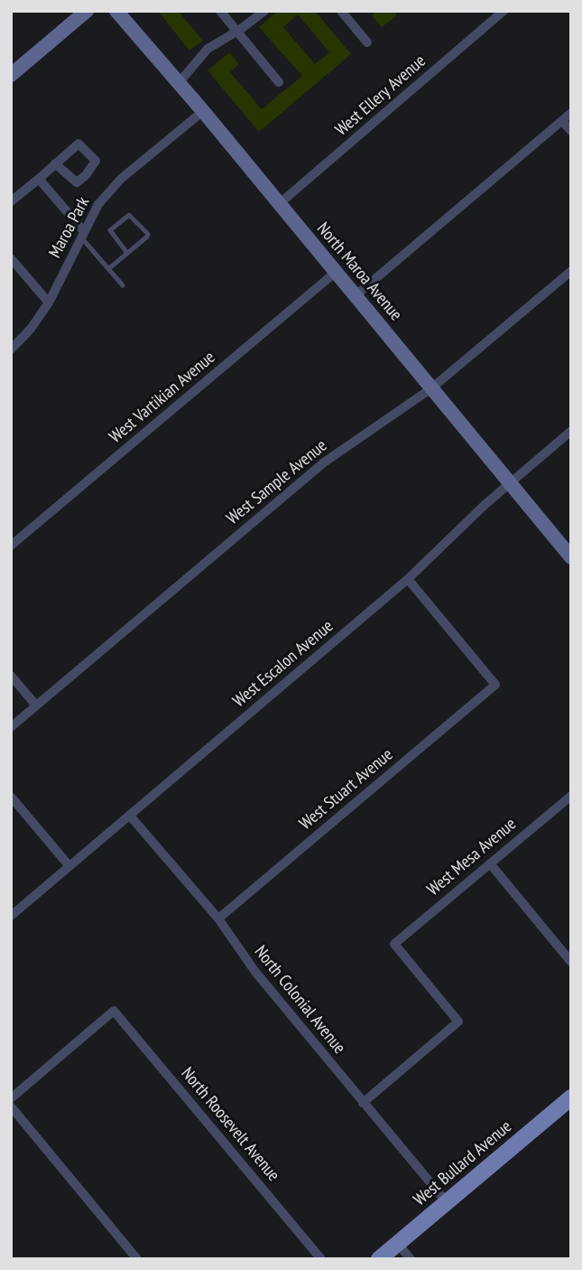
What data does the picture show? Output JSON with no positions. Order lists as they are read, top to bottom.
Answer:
{
  "streets": {
    "main road": ["North Maroa Avenue", "West Bullard Avenue"],
    "street": [
      "West Ellery Avenue",
      "Maroa Park",
      "West Vartikian Avenue",
      "West Sample Avenue",
      "West Escalon Avenue",
      "West Stuart Avenue",
      "West Mesa Avenue",
      "North Colonial Avenue",
      "North Roosevelt Avenue"
    ]
  },
  "crossings": [
    ["West Ellery Avenue", "North Maroa Avenue"],
    ["Maroa Park", "North Maroa Avenue"],
    ["North Maroa Avenue", "West Vartikian Avenue"],
    ["North Maroa Avenue", "West Sample Avenue"],
    ["North Maroa Avenue", "West Escalon Avenue"],
    ["West Escalon Avenue", "West Stuart Avenue"],
    ["West Escalon Avenue", "North Colonial Avenue"],
    ["West Stuart Avenue", "North Colonial Avenue"],
    ["West Mesa Avenue", "North Colonial Avenue"],
    ["North Colonial Avenue", "West Bullard Avenue"]
  ]
}
